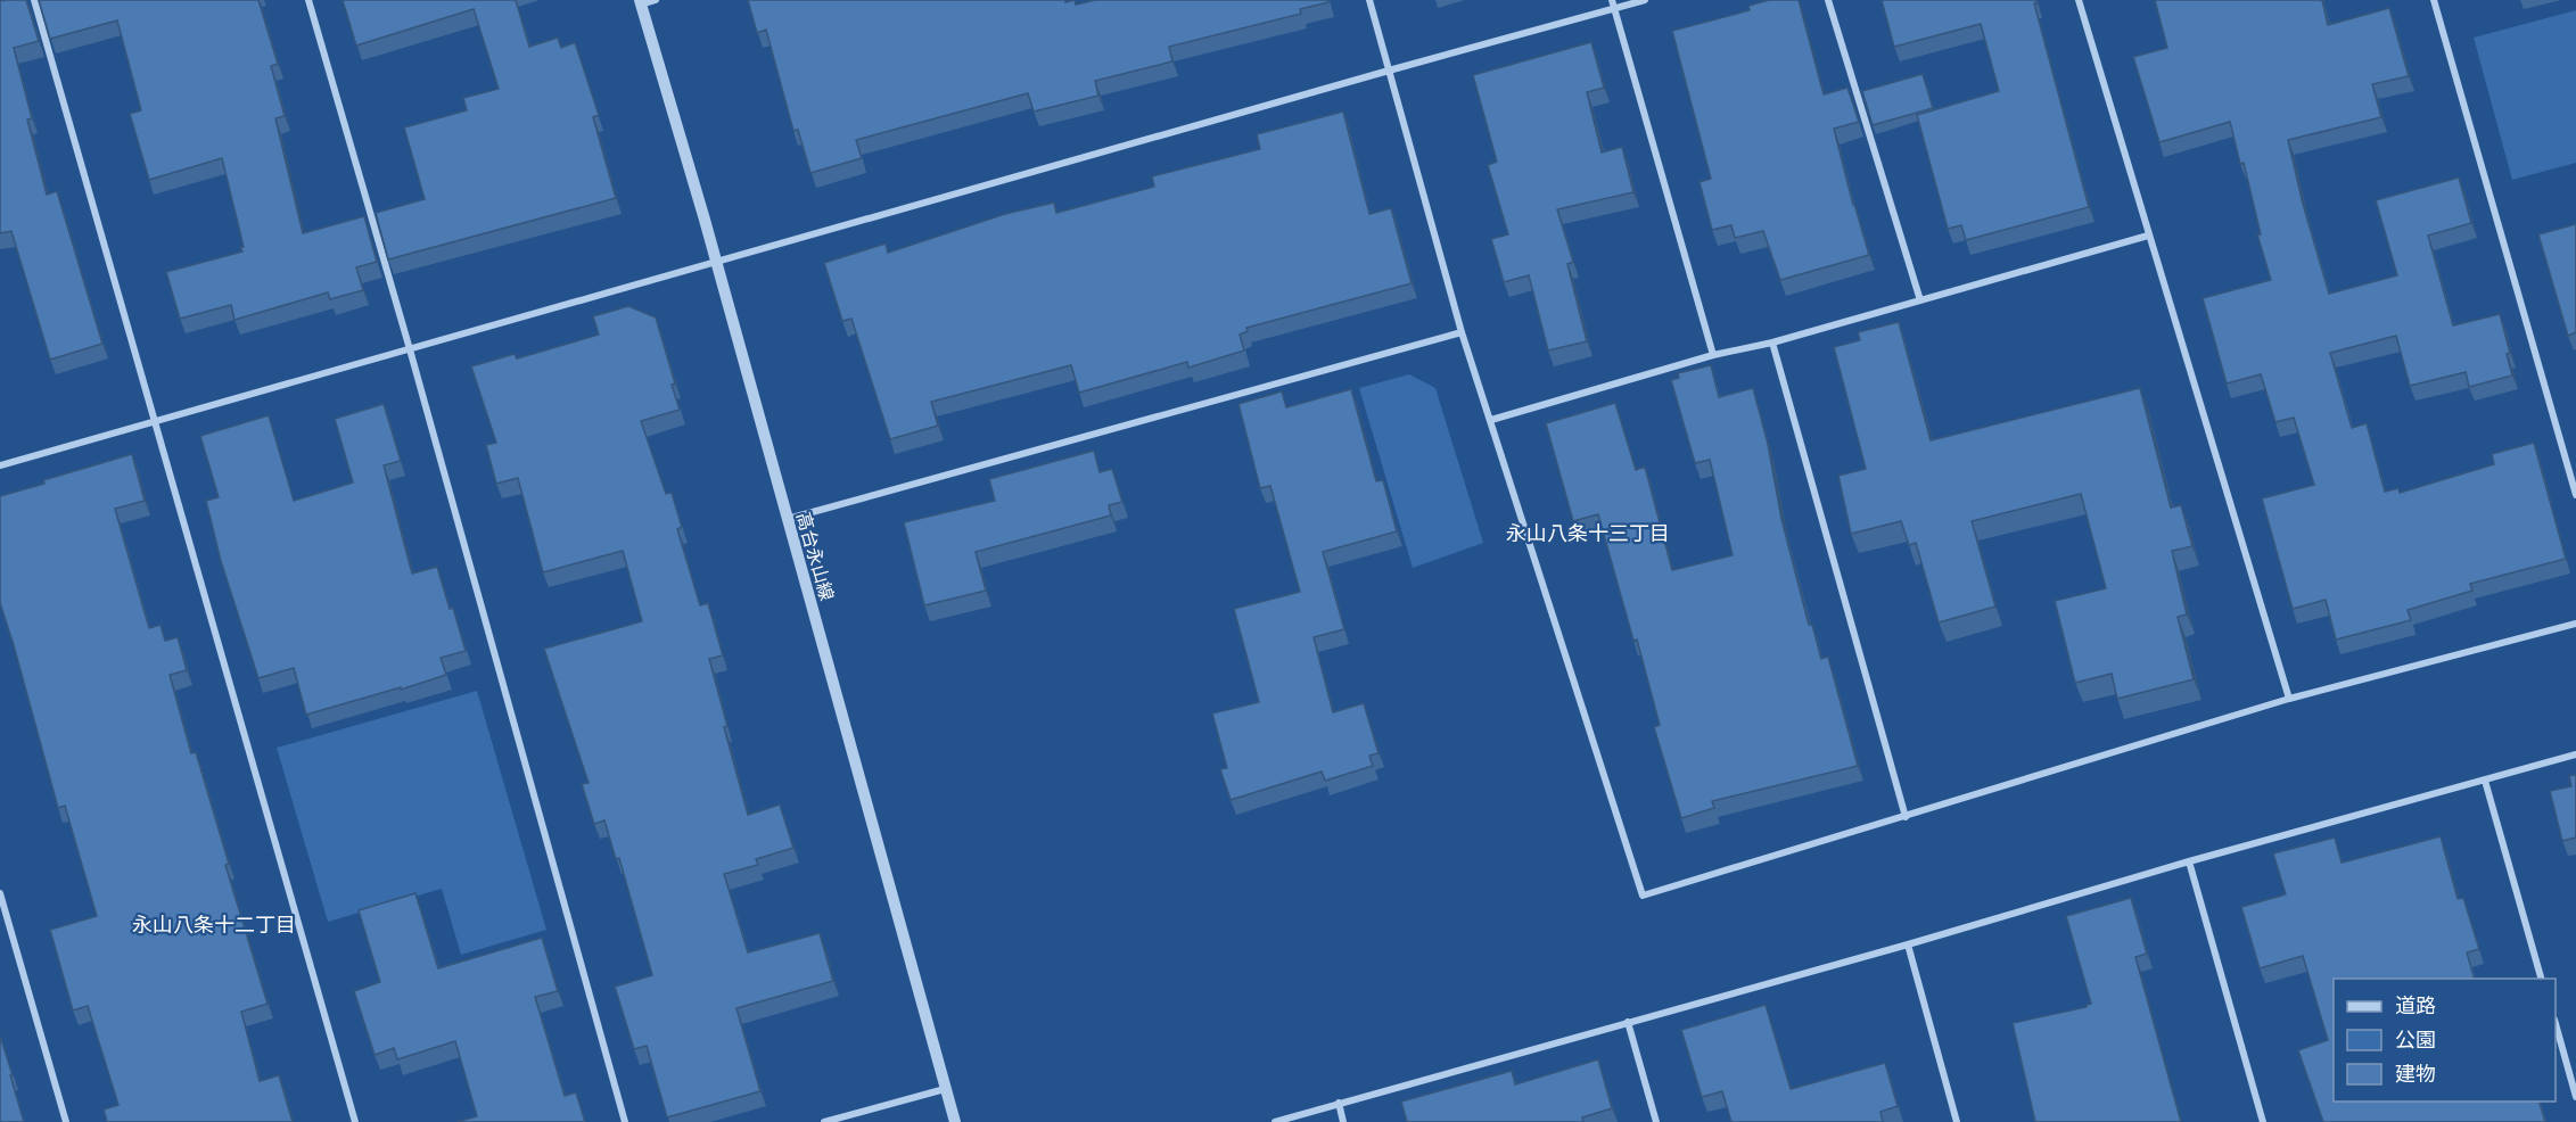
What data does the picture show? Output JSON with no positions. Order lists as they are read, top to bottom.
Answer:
{
  "streets": {
    "street": ["高台永山線"]
  },
  "districts": ["永山八条十三丁目", "永山八条十二丁目"],
  "legend": ["道路", "公園", "建物"]
}
